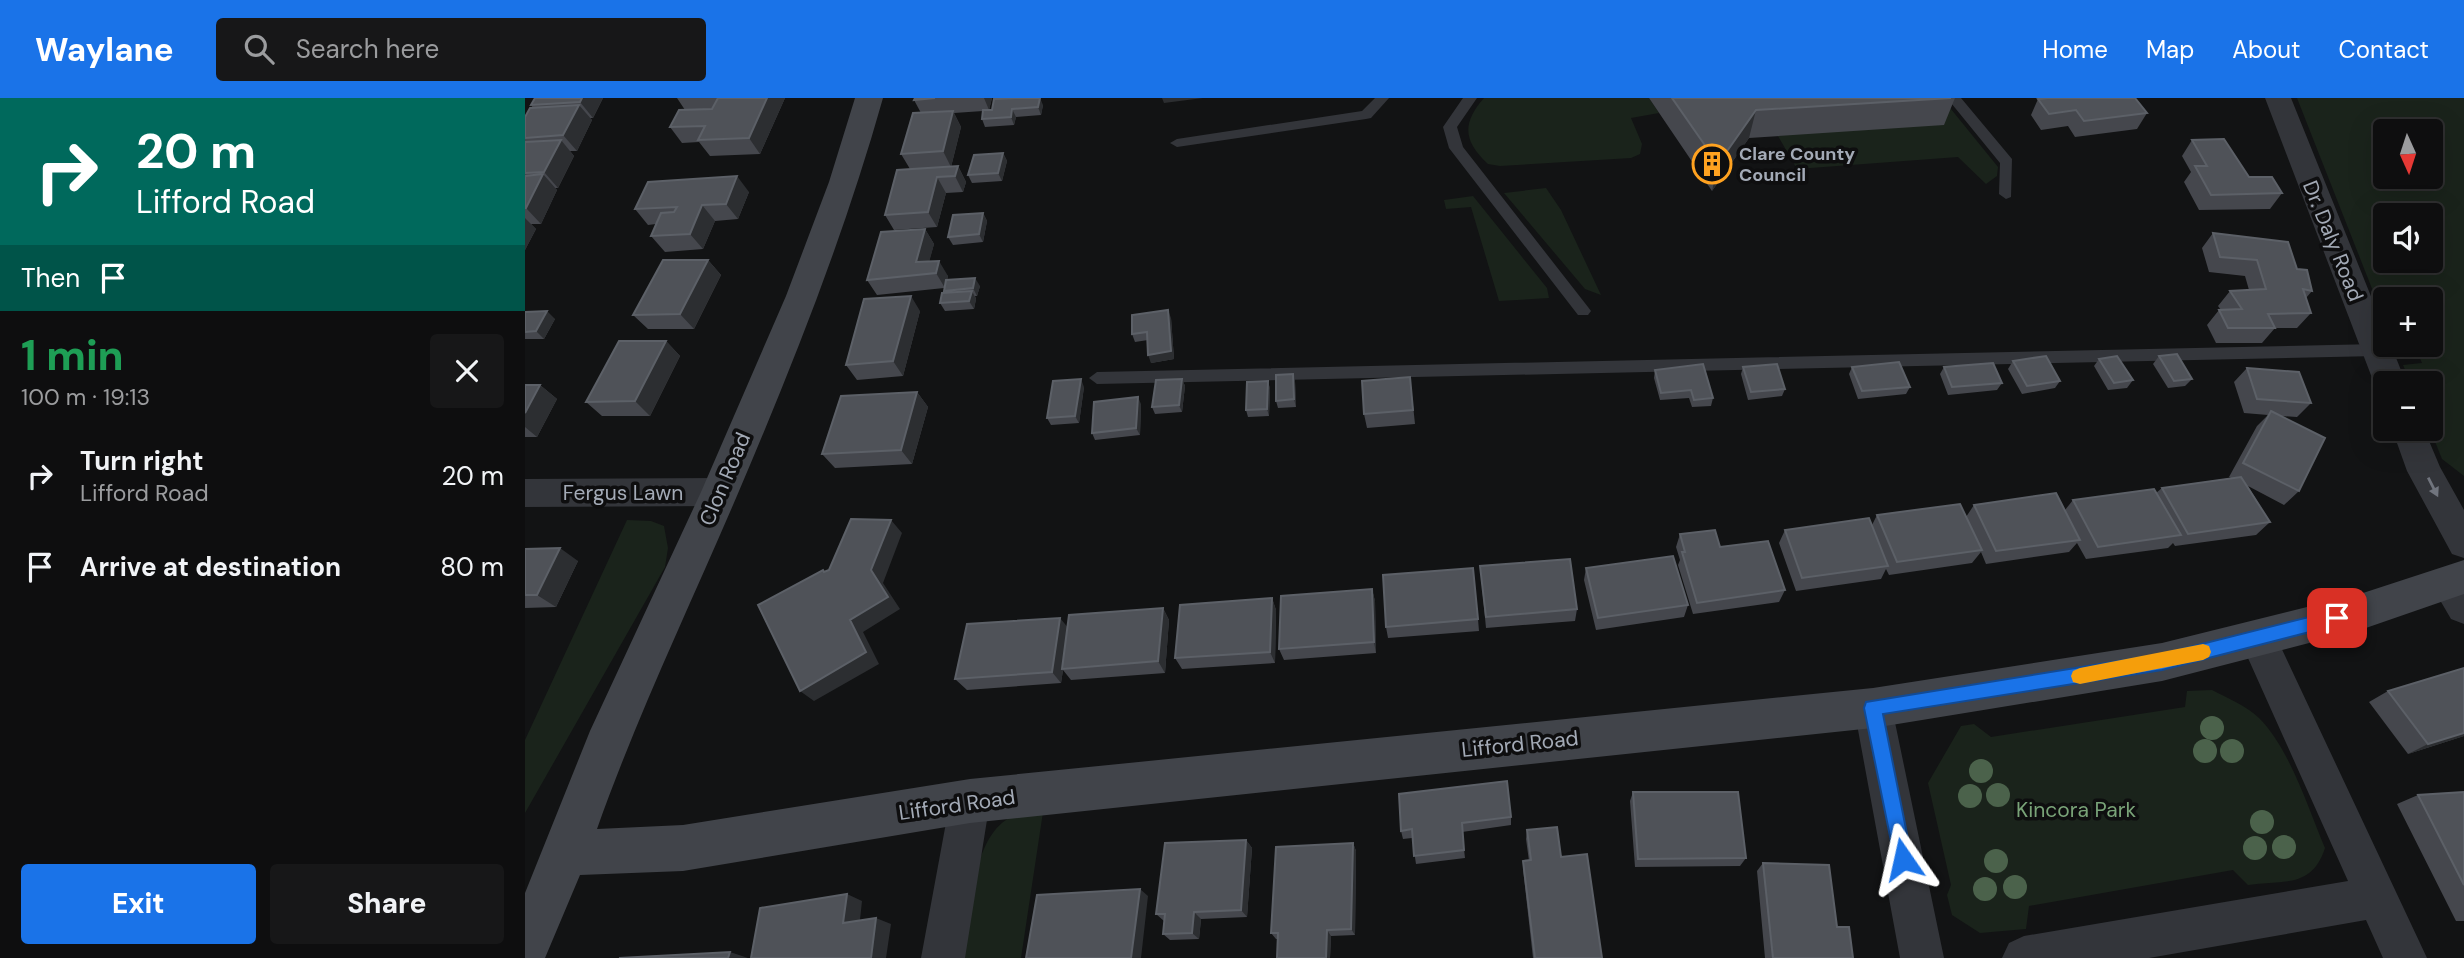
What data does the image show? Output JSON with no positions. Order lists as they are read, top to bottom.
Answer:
{
  "streets": {
    "main road": ["Clon Road", "Lifford Road"],
    "street": ["Dr. Daly Road", "Fergus Lawn"]
  },
  "crossings": [
    ["Clon Road", "Fergus Lawn"],
    ["Clon Road", "Lifford Road"]
  ],
  "parks": ["Kincora Park"],
  "places": {
    "building": ["Clare County Council"]
  },
  "north": "bottom",
  "page": {
    "header": "Waylane",
    "search": "Search here",
    "nav": [
      "Home",
      "Map",
      "About",
      "Contact"
    ],
    "turn": ["20 m", "Lifford Road"],
    "map_buttons": ["+", "−"],
    "then": "Then",
    "heading": ["1 min", "100 m · 19:13"],
    "list": [
      {
        "name": "Turn right",
        "note": "Lifford Road",
        "value": "20 m"
      },
      {
        "name": "Arrive at destination",
        "value": "80 m"
      }
    ],
    "buttons": ["Exit", "Share"]
  }
}
